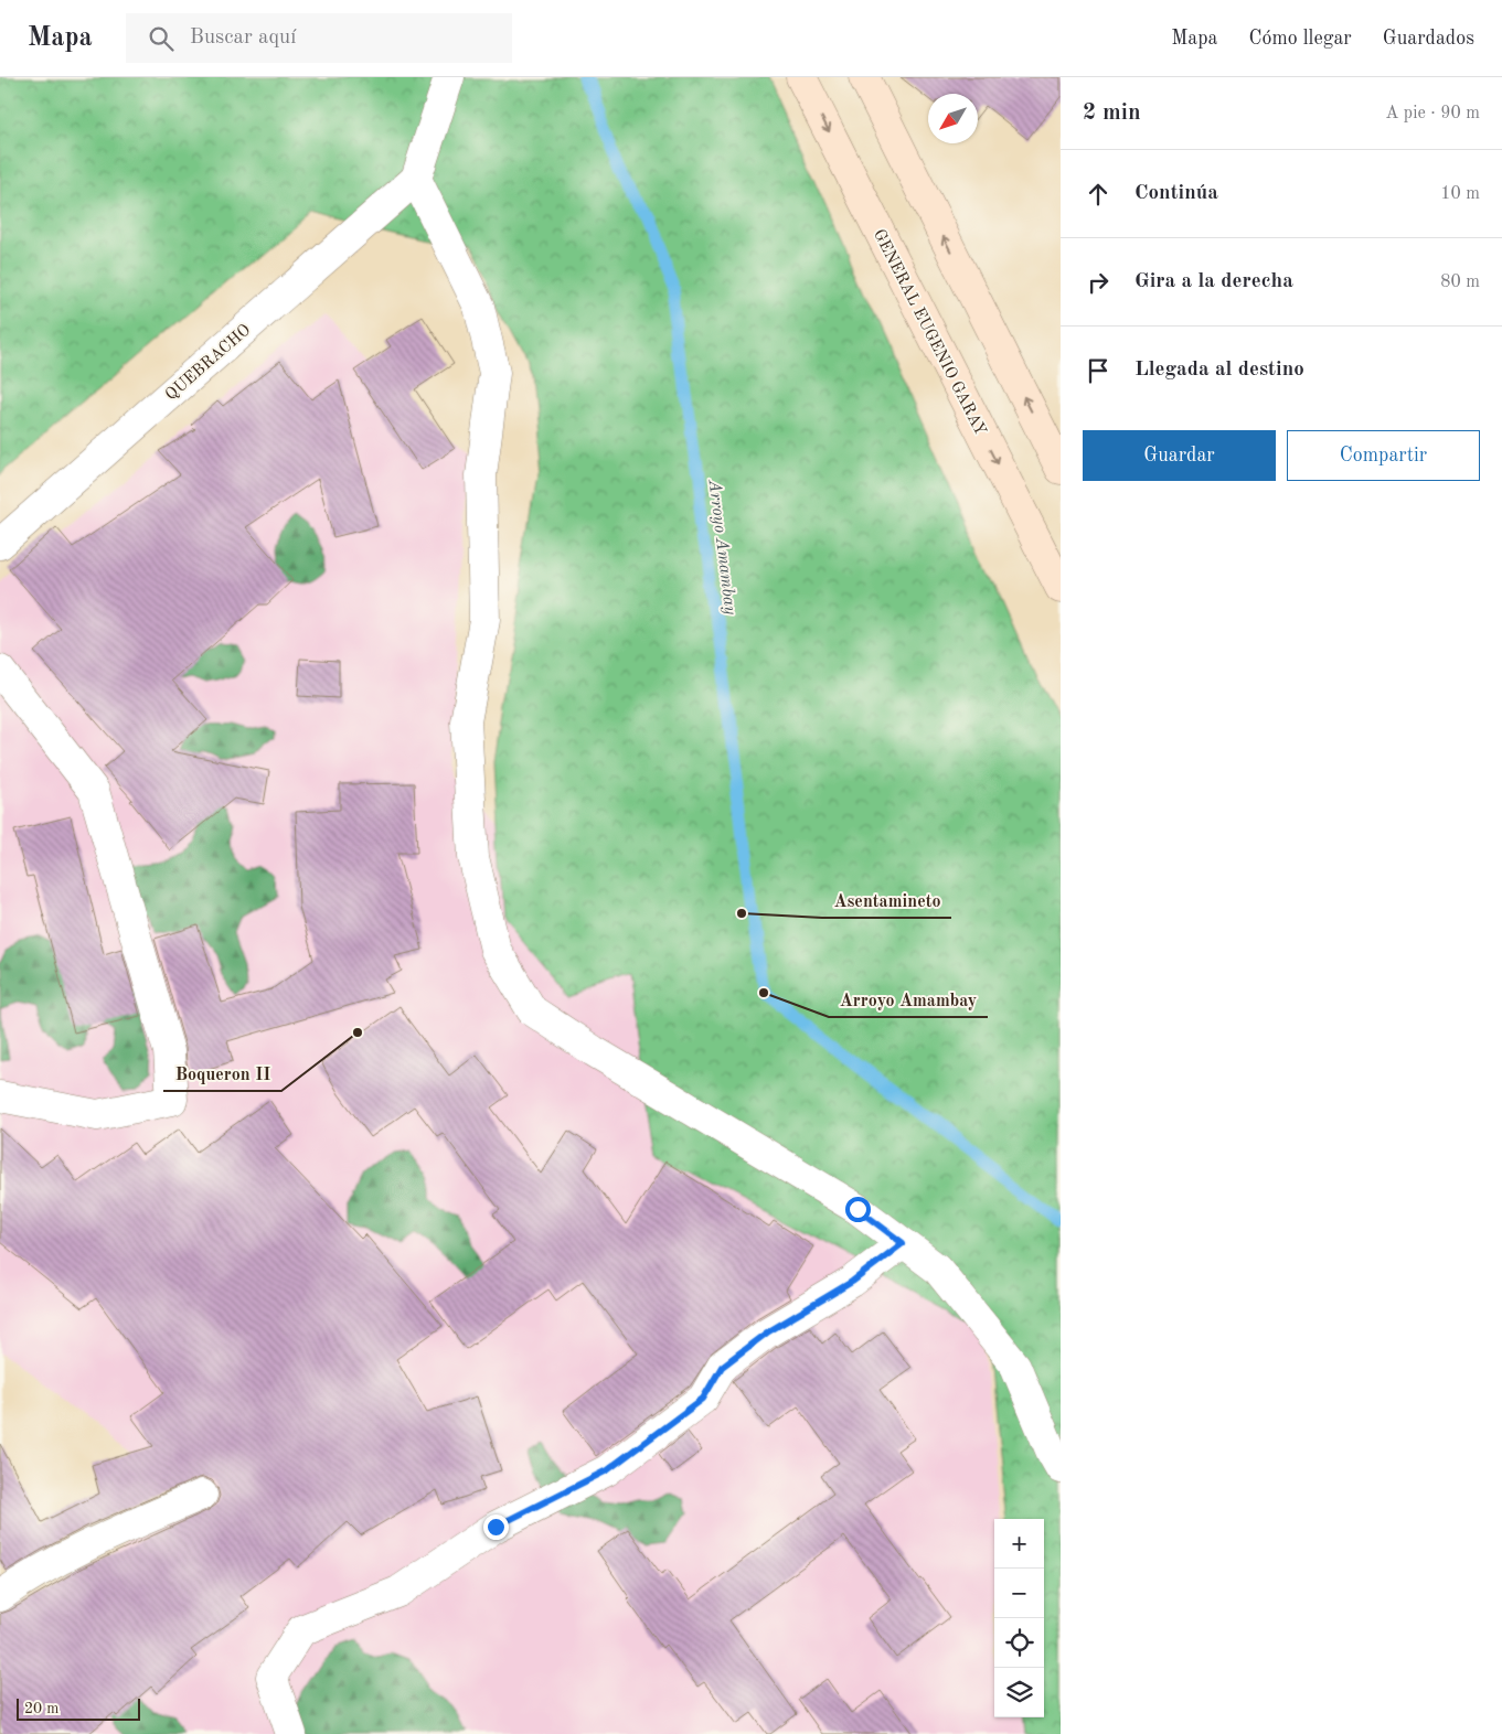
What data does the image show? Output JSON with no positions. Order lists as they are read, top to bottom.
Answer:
{
  "streets": {
    "street": ["GENERAL EUGENIO GARAY", "QUEBRACHO"]
  },
  "water": ["Arroyo Amambay"],
  "places": ["Asentamineto", "Arroyo Amambay", "Boqueron II"],
  "scale_bar": "20 m",
  "north": "bottom left",
  "page": {
    "header": "Mapa",
    "search": "Buscar aquí",
    "nav": ["Mapa", "Cómo llegar", "Guardados"],
    "heading": ["2 min", "A pie · 90 m"],
    "list": [
      ["Continúa", "10 m"],
      ["Gira a la derecha", "80 m"],
      "Llegada al destino"
    ],
    "buttons": ["Guardar", "Compartir"],
    "map_buttons": ["+", "−"],
    "scale": "20 m"
  }
}
